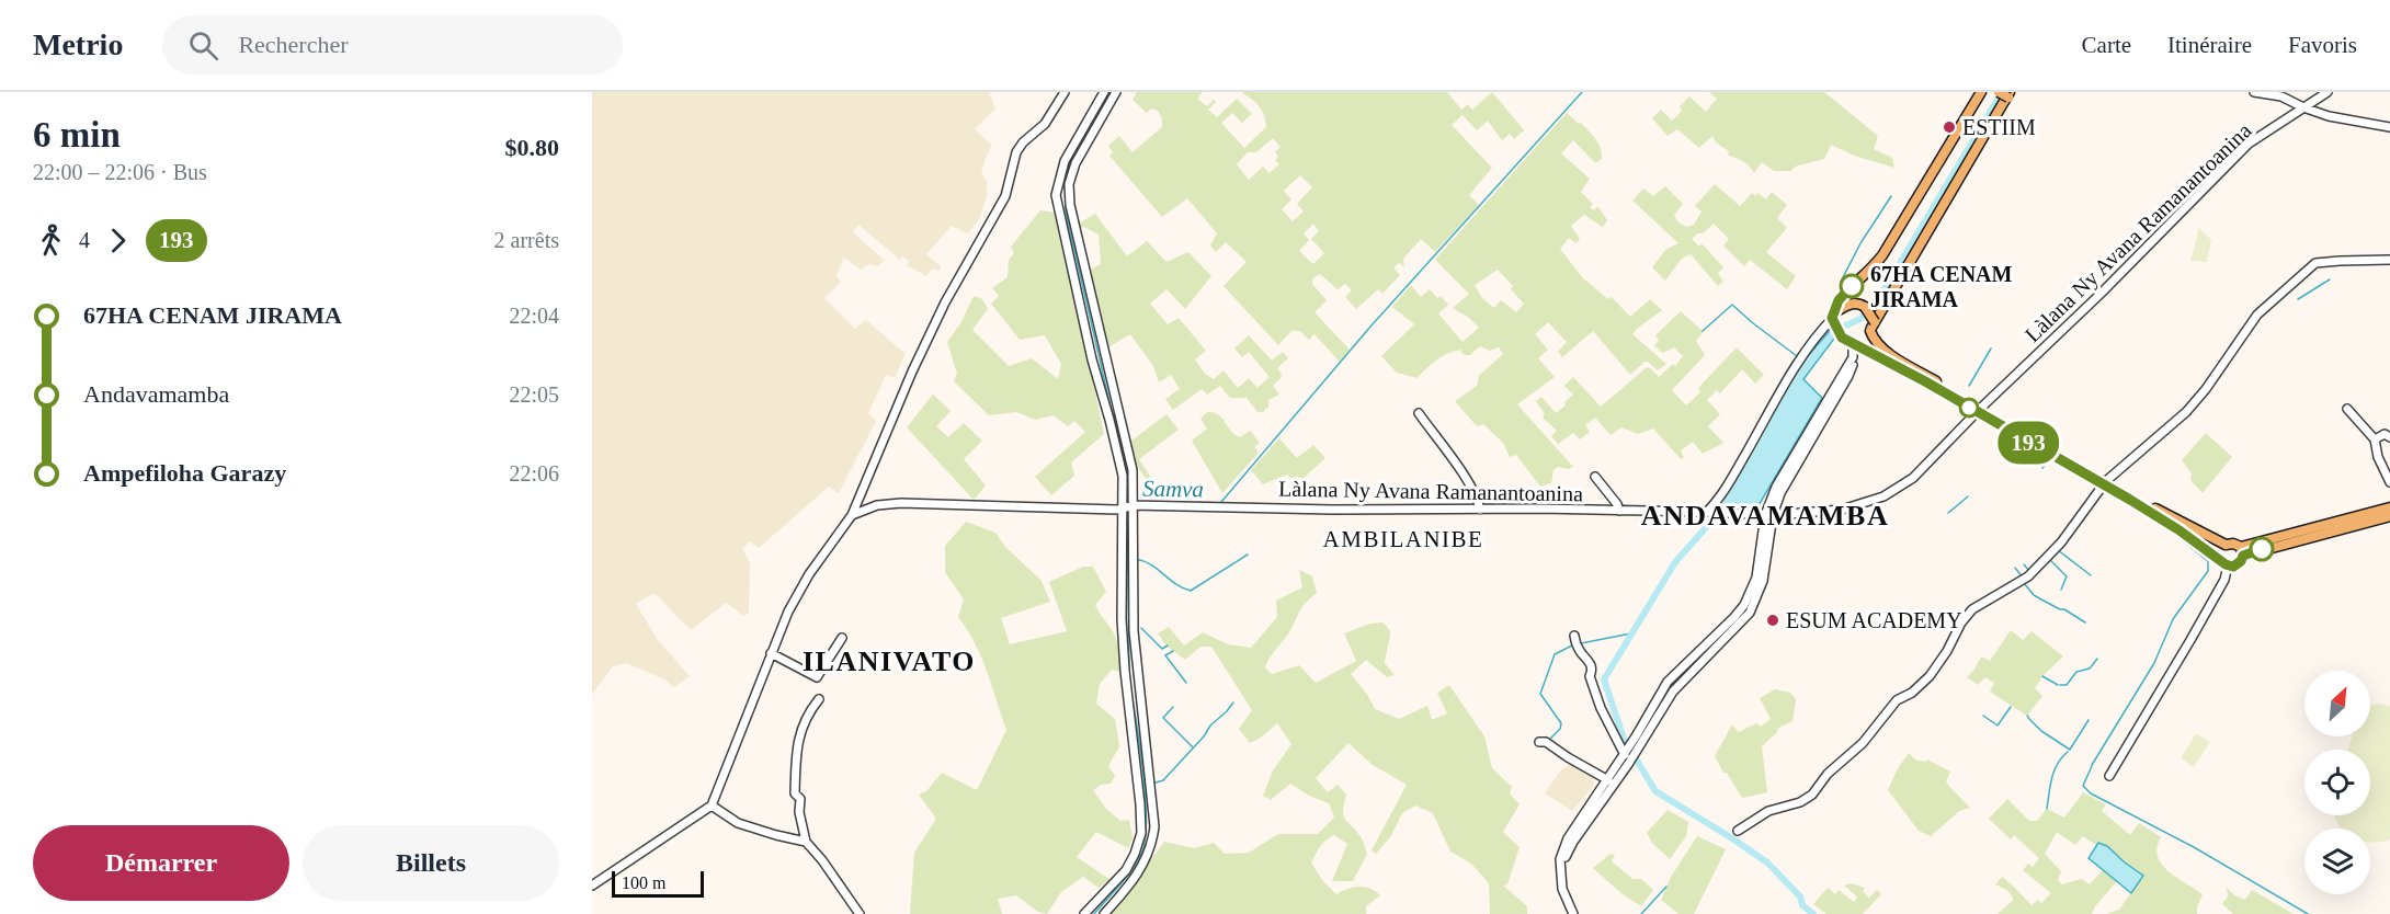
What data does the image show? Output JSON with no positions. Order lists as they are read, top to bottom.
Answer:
{
  "streets": {
    "street": ["Làlana Ny Avana Ramanantoanina"]
  },
  "districts": ["ANDAVAMAMBA", "AMBILANIBE", "ILANIVATO"],
  "water": ["Samva"],
  "places": ["ESTIIM", "67HA CENAM JIRAMA", "ESUM ACADEMY"],
  "lines": ["bus line 193"],
  "scale_bar": "100 m",
  "north": "top right",
  "page": {
    "header": "Metrio",
    "search": "Rechercher",
    "nav": ["Carte", "Itinéraire", "Favoris"],
    "heading": ["6 min", "22:00 – 22:06 · Bus", "$0.80"],
    "on_map": "193",
    "legs": ["4", "193", "2 arrêts"],
    "list": [
      {
        "name": "67HA CENAM JIRAMA",
        "value": "22:04"
      },
      {
        "name": "Andavamamba",
        "value": "22:05"
      },
      {
        "name": "Ampefiloha Garazy",
        "value": "22:06"
      }
    ],
    "buttons": ["Démarrer", "Billets"],
    "scale": "100 m"
  }
}
